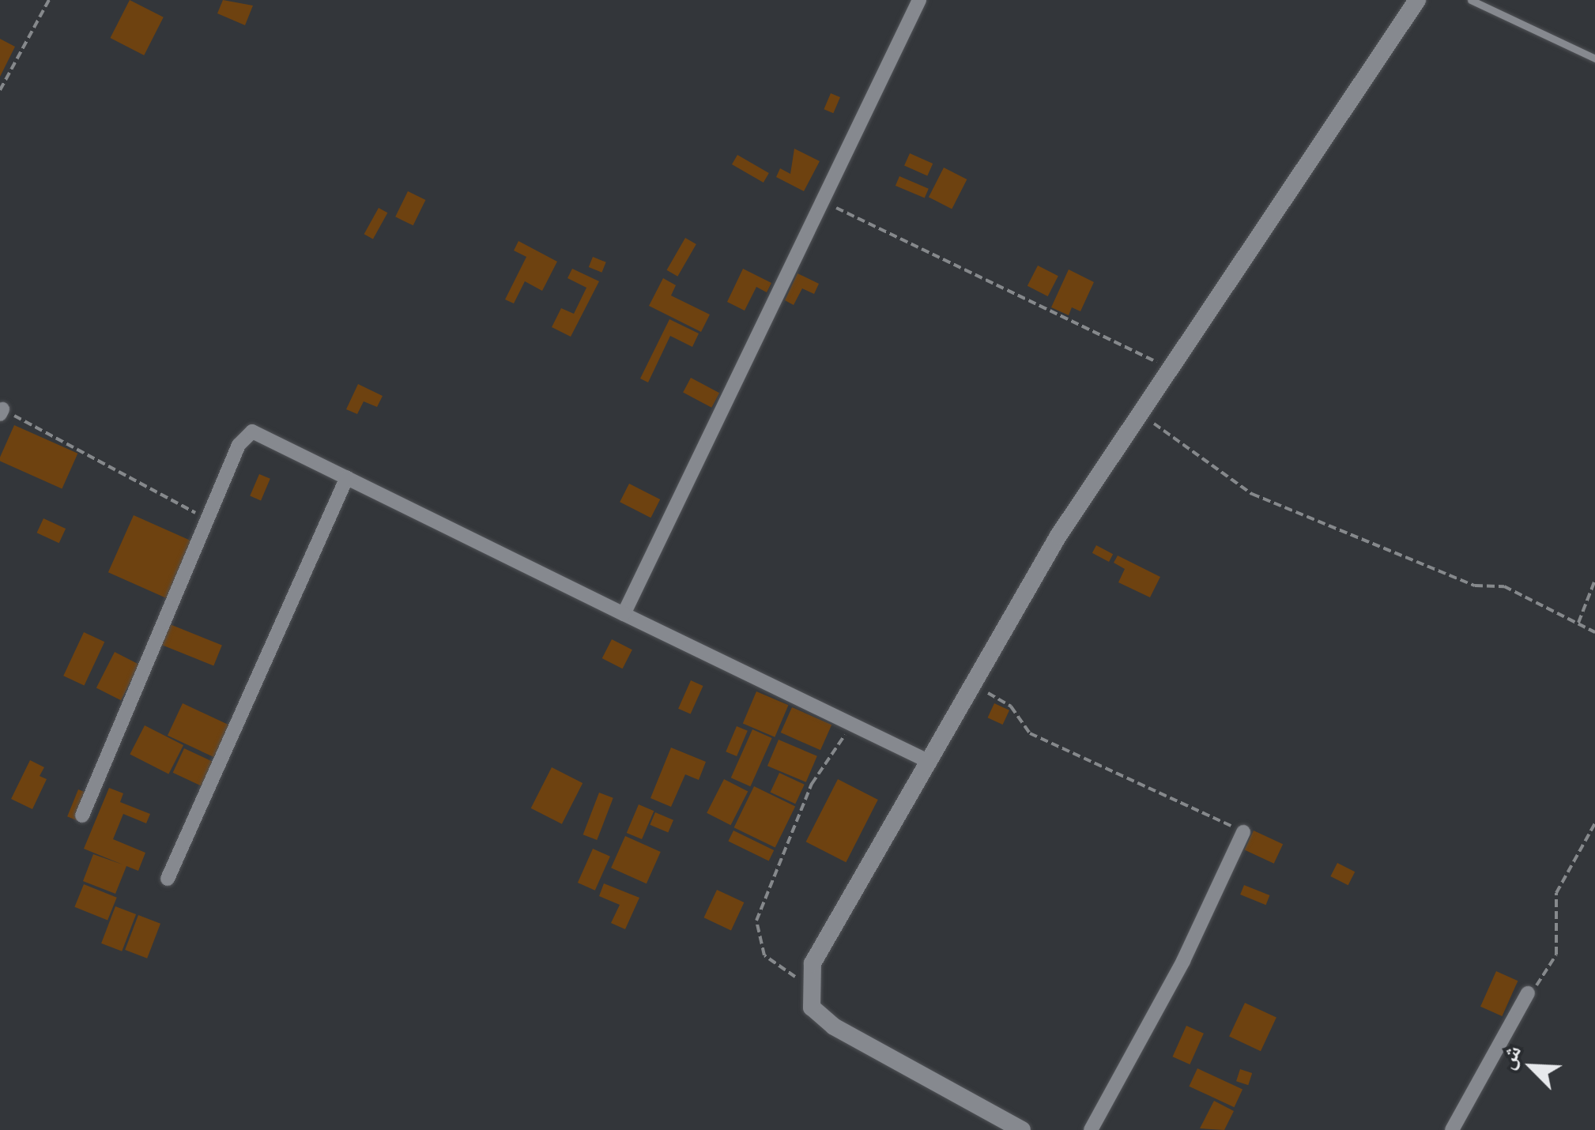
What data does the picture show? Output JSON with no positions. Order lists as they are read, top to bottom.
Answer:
{
  "north": "top left"
}
